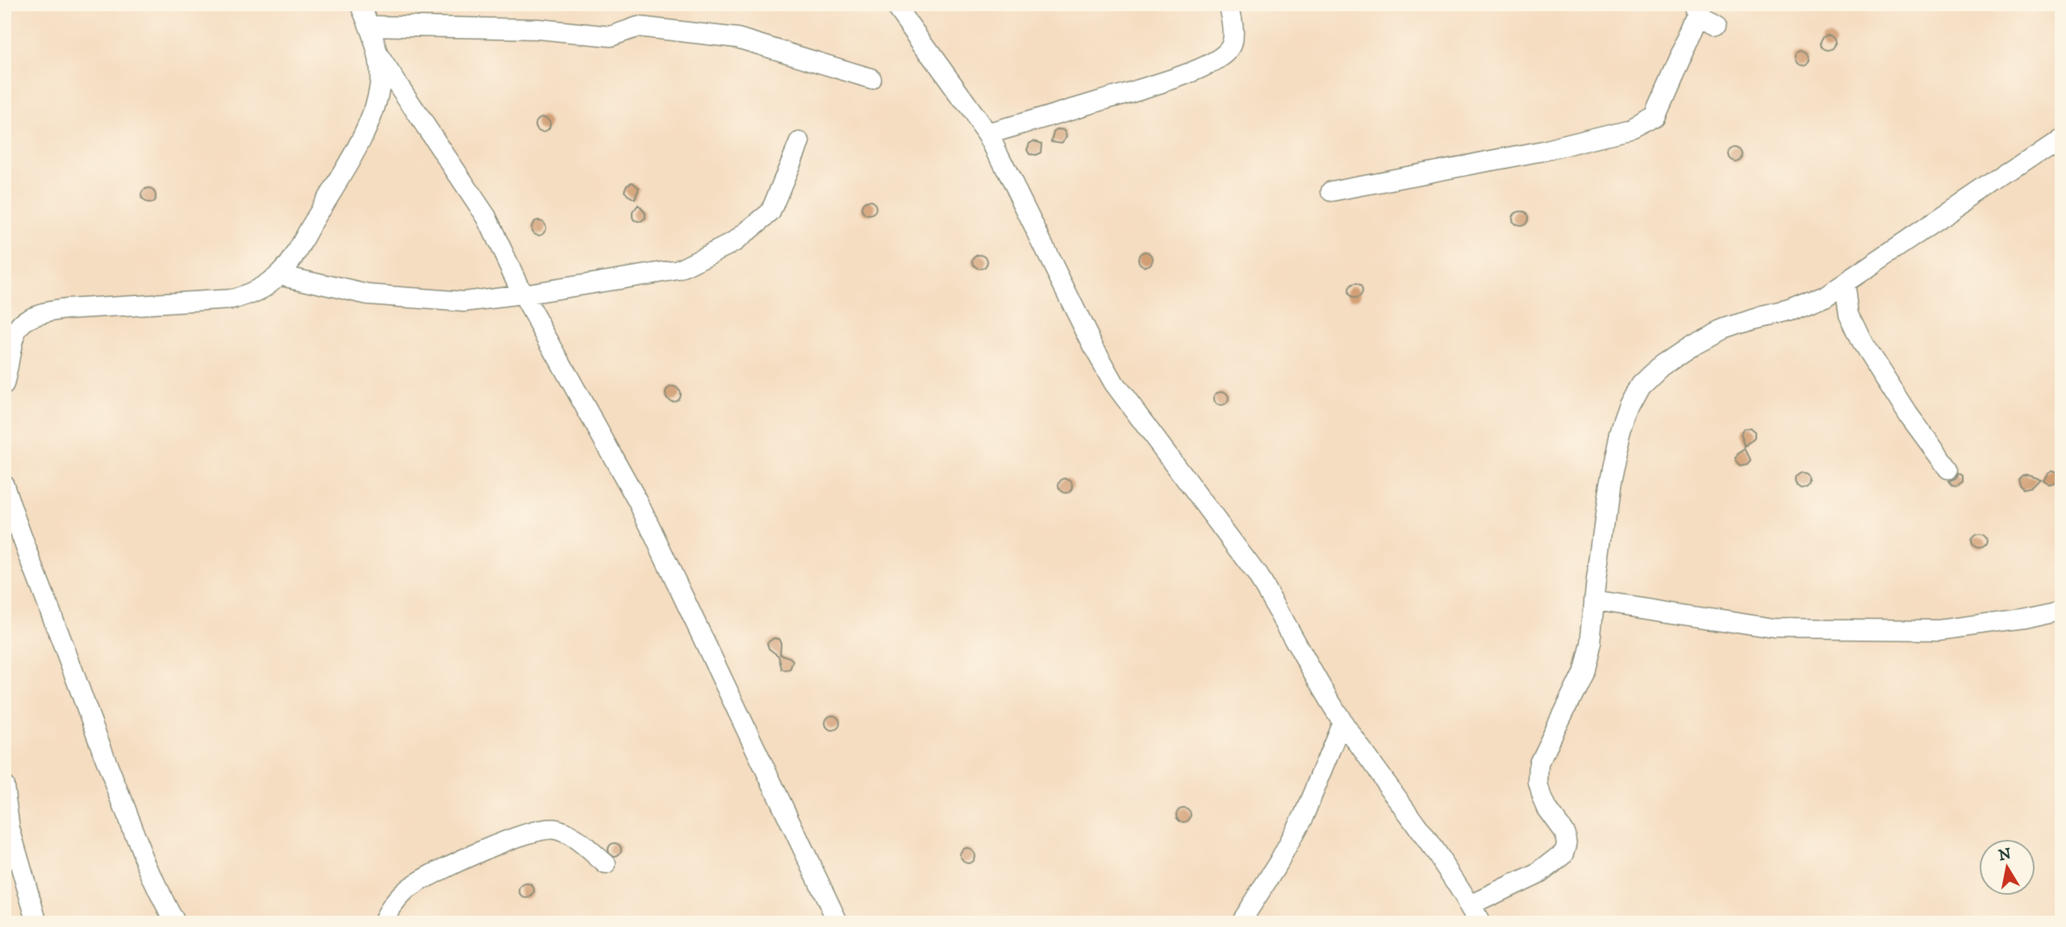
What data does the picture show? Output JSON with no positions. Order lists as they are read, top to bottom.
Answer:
{
  "north": "top"
}
